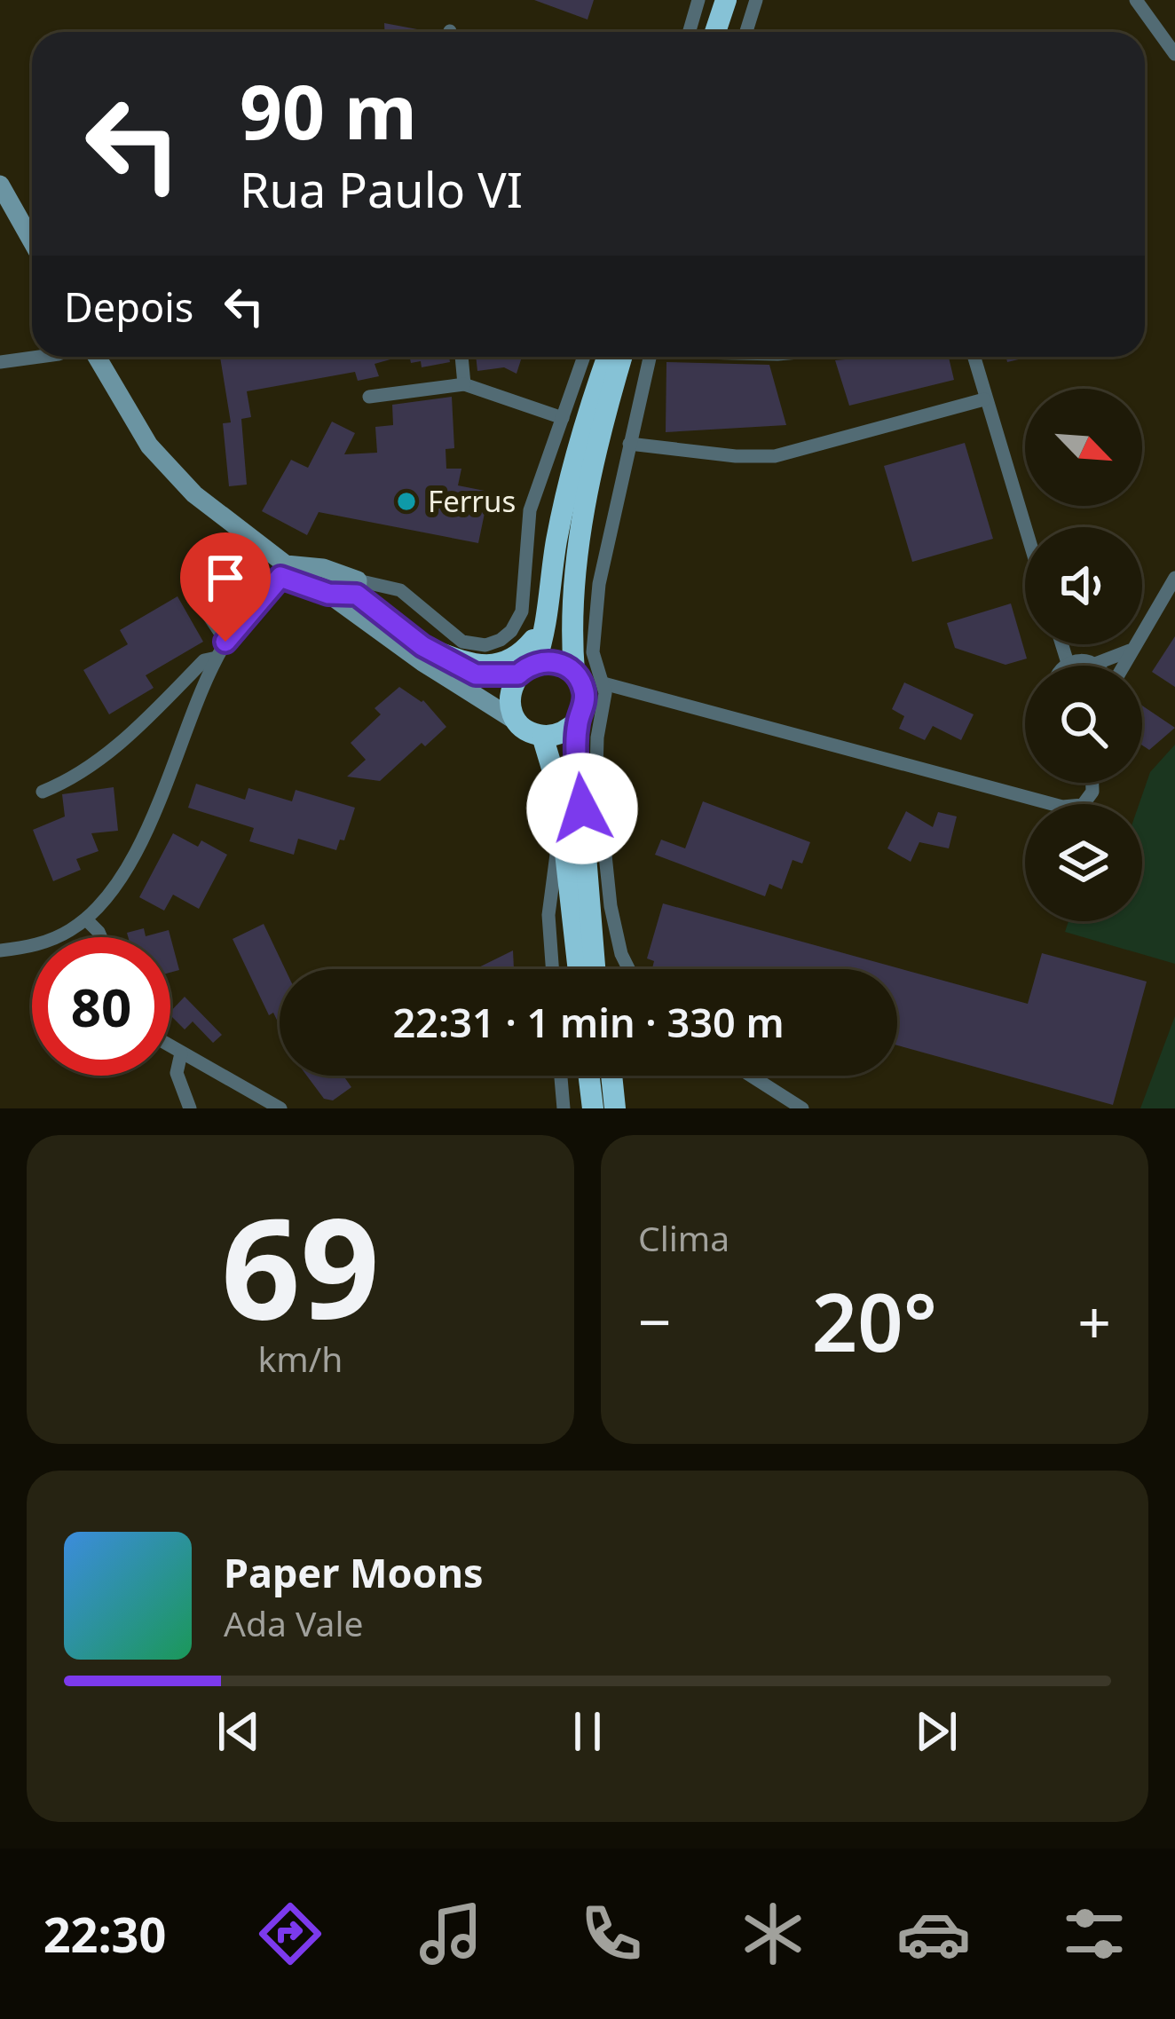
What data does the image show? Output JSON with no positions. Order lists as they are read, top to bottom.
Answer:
{
  "places": ["Ferrus"],
  "north": "bottom right",
  "page": {
    "turn": ["90 m", "Rua Paulo VI"],
    "then": "Depois",
    "limit": "80",
    "trip": "22:31 · 1 min · 330 m",
    "tile": [
      ["69", "km/h"],
      "Clima"
    ],
    "heat": ["−", "20°", "+"],
    "song": ["Paper Moons", "Ada Vale"],
    "tabs": "22:30"
  }
}
